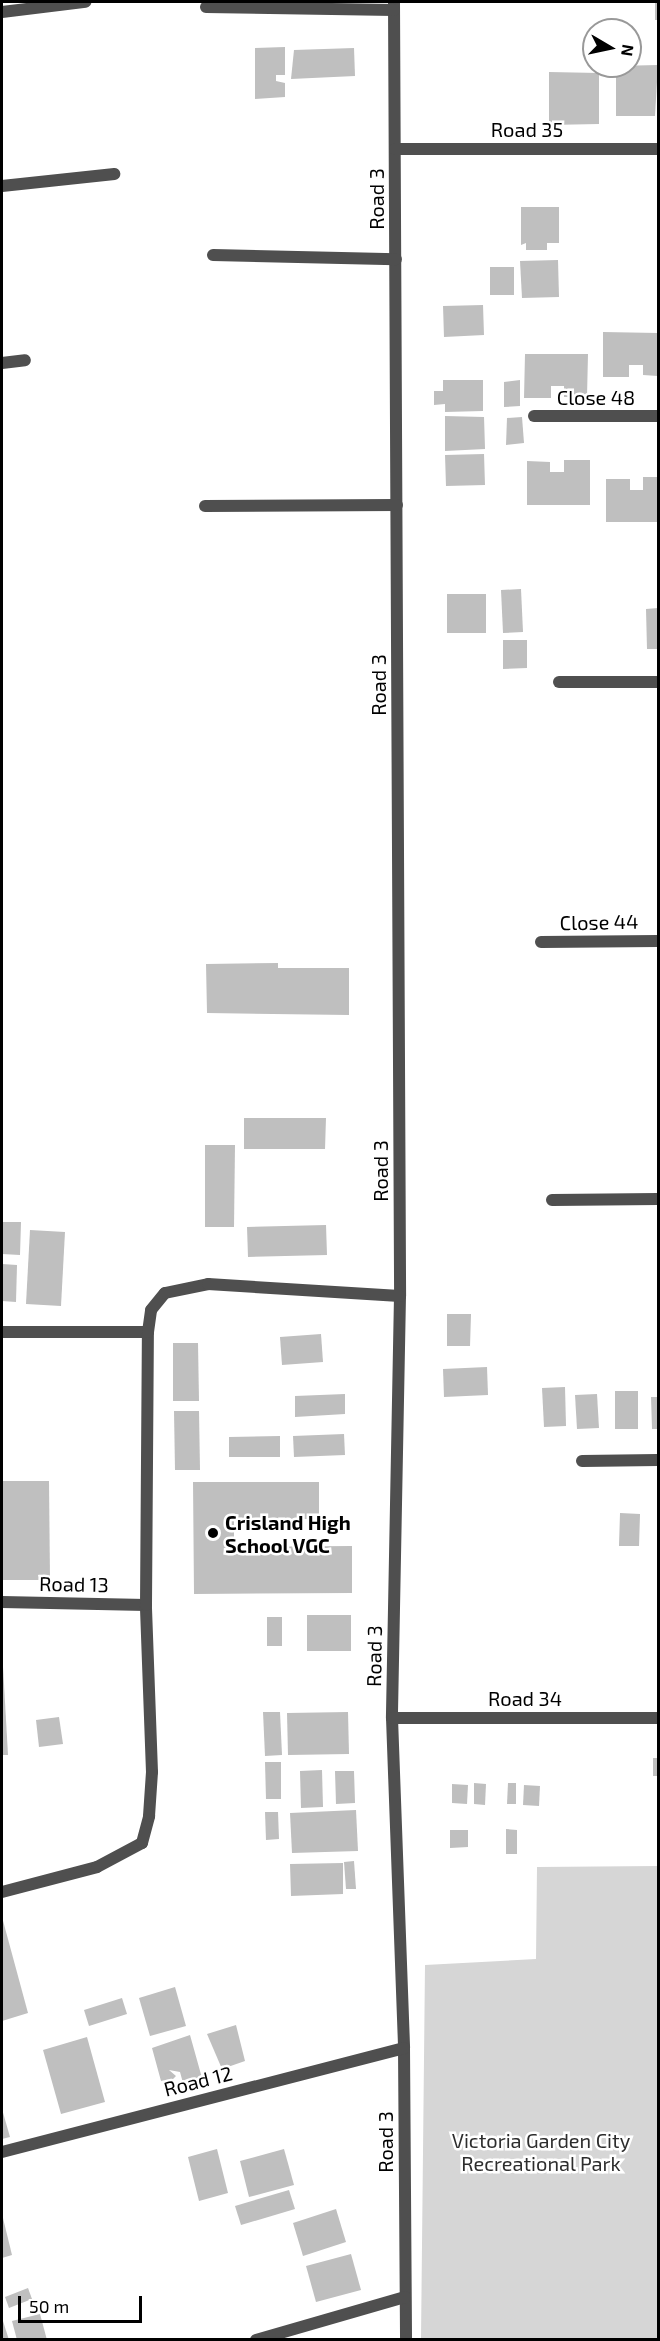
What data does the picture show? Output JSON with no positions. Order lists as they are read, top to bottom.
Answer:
{
  "streets": {
    "street": [
      "Road 35",
      "Road 3",
      "Close 48",
      "Close 44",
      "Road 13",
      "Road 34",
      "Road 12"
    ]
  },
  "crossings": [
    ["Road 35", "Road 3"],
    ["Road 3", "Road 34"],
    ["Road 3", "Road 12"]
  ],
  "parks": ["Victoria Garden City Recreational Park"],
  "places": ["Crisland High School VGC"],
  "scale_bar": "50 m",
  "north": "right"
}
